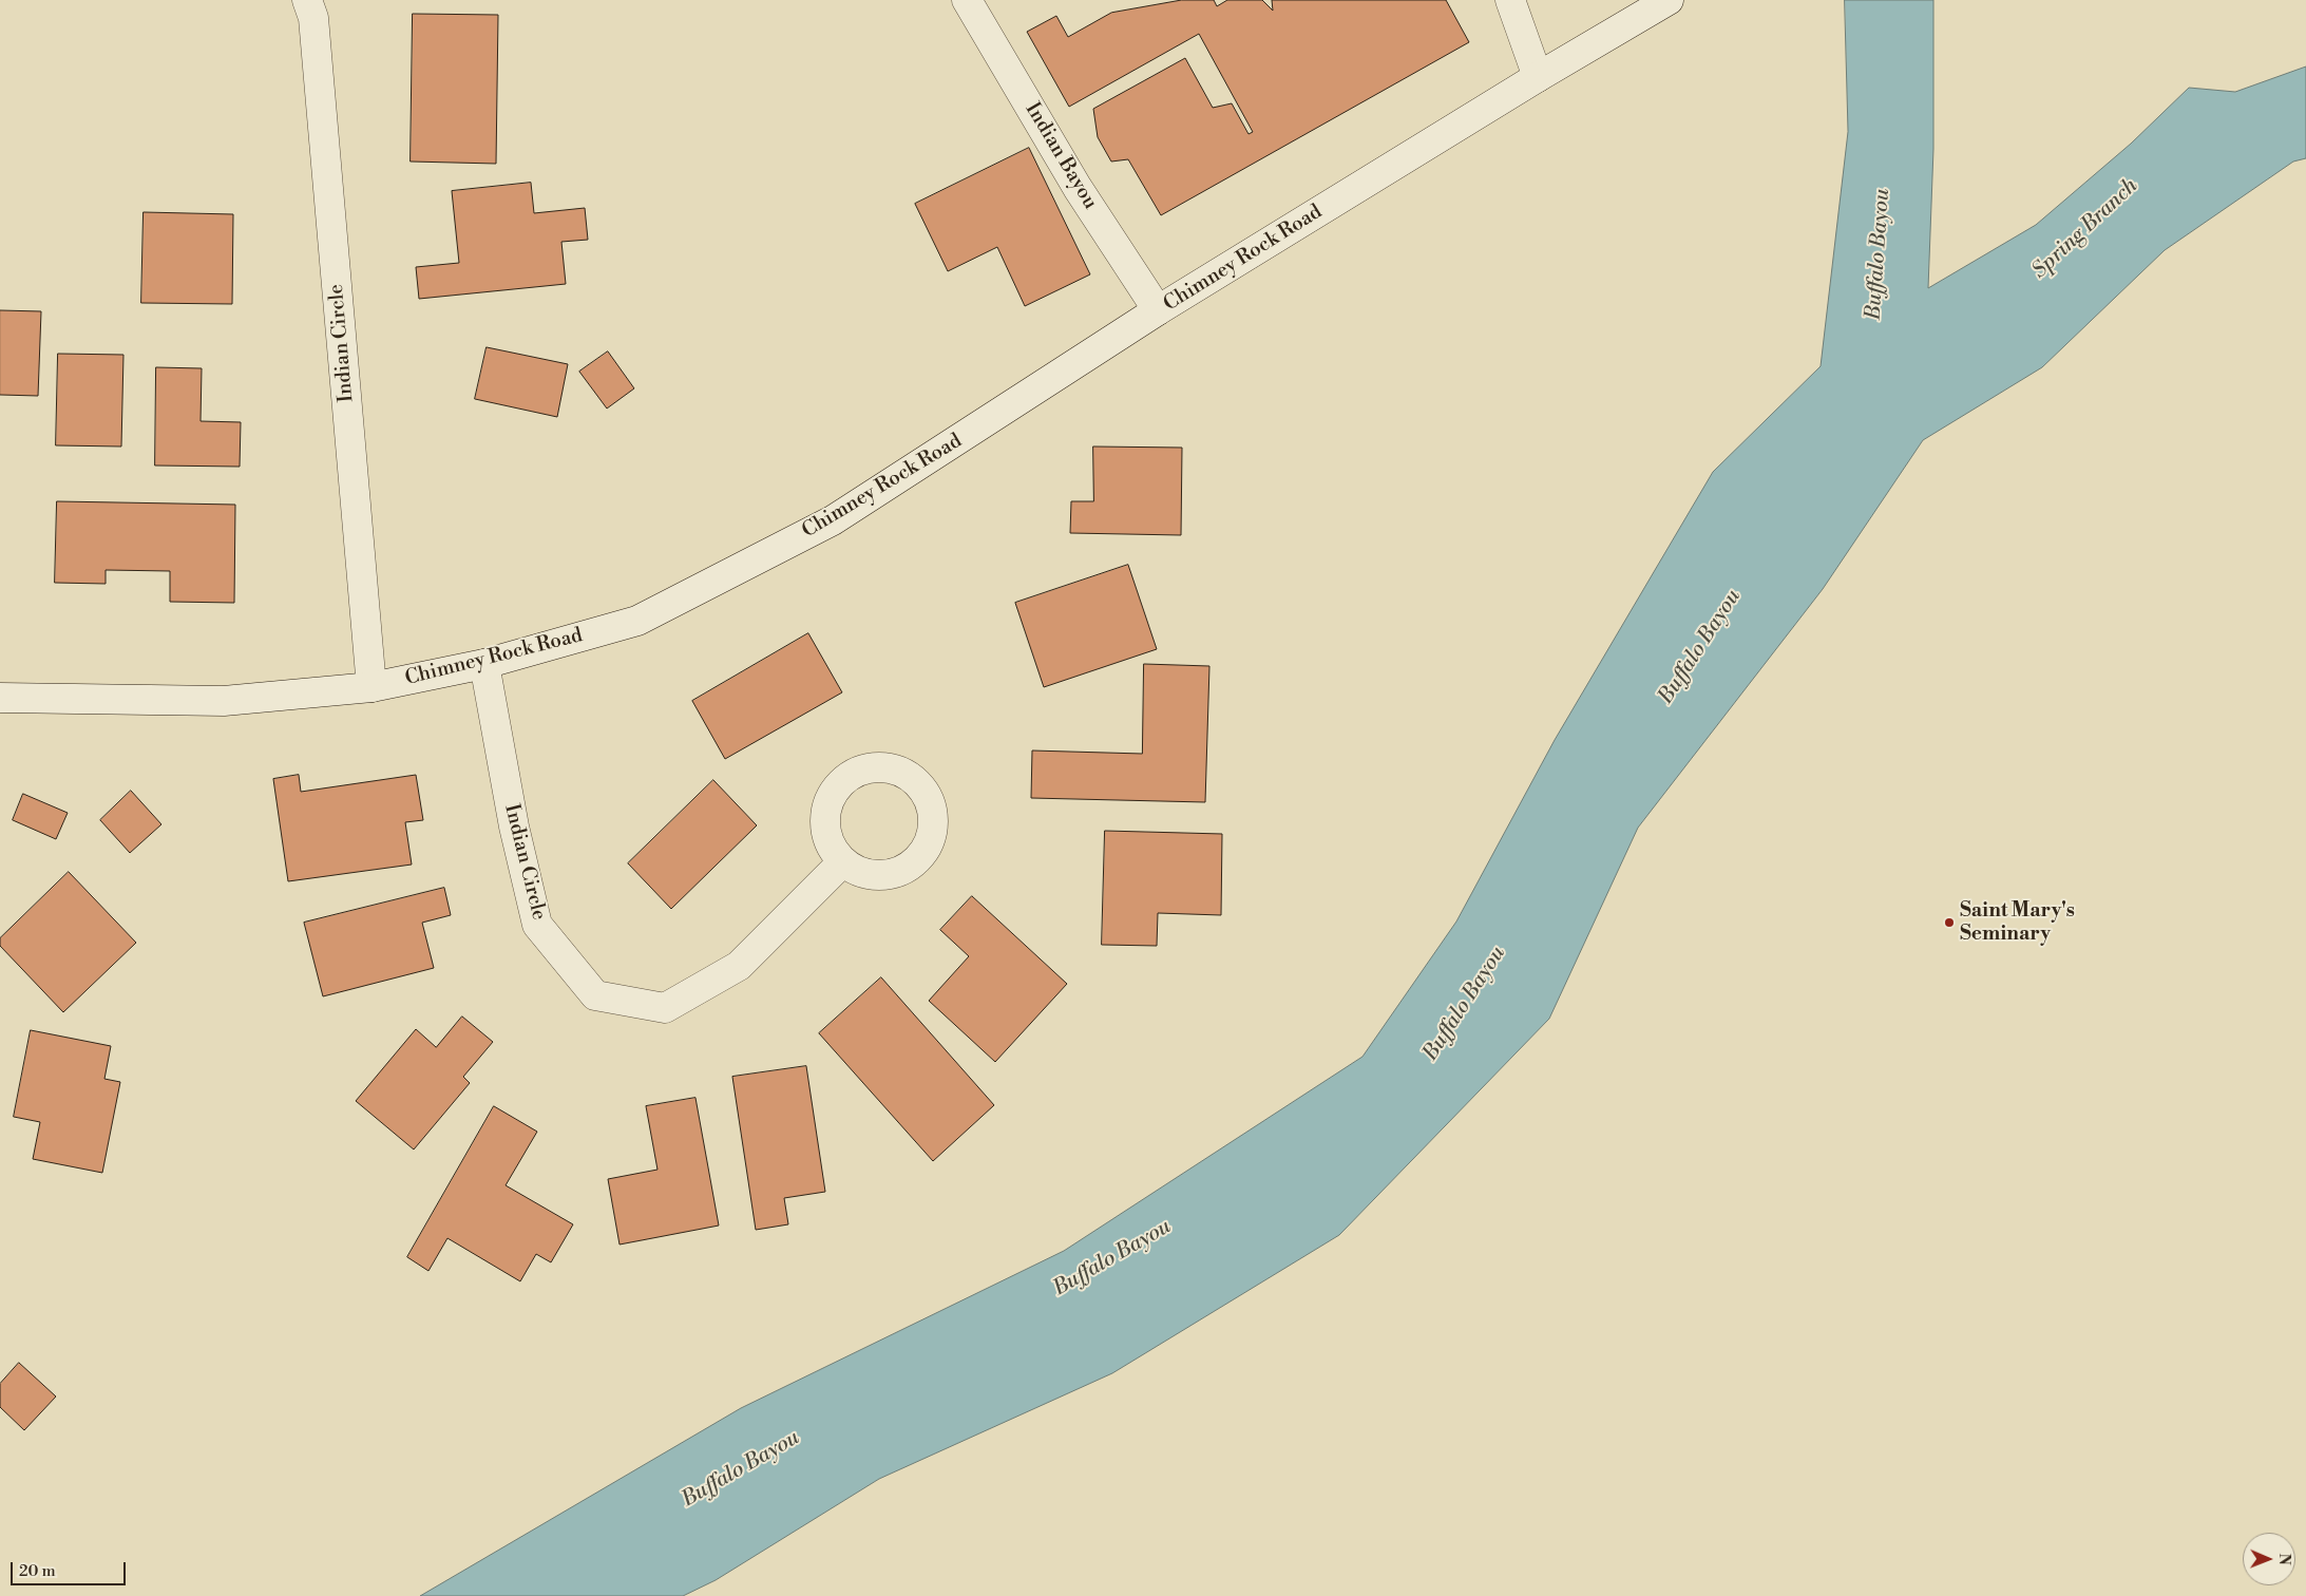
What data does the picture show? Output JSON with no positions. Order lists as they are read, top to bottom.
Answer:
{
  "streets": {
    "main road": ["Indian Bayou", "Chimney Rock Road", "Indian Circle"]
  },
  "crossings": [
    ["Indian Bayou", "Chimney Rock Road"],
    ["Chimney Rock Road", "Indian Circle"]
  ],
  "water": ["Spring Branch", "Buffalo Bayou"],
  "places": ["Saint Mary's Seminary"],
  "scale_bar": "20 m",
  "north": "right"
}
